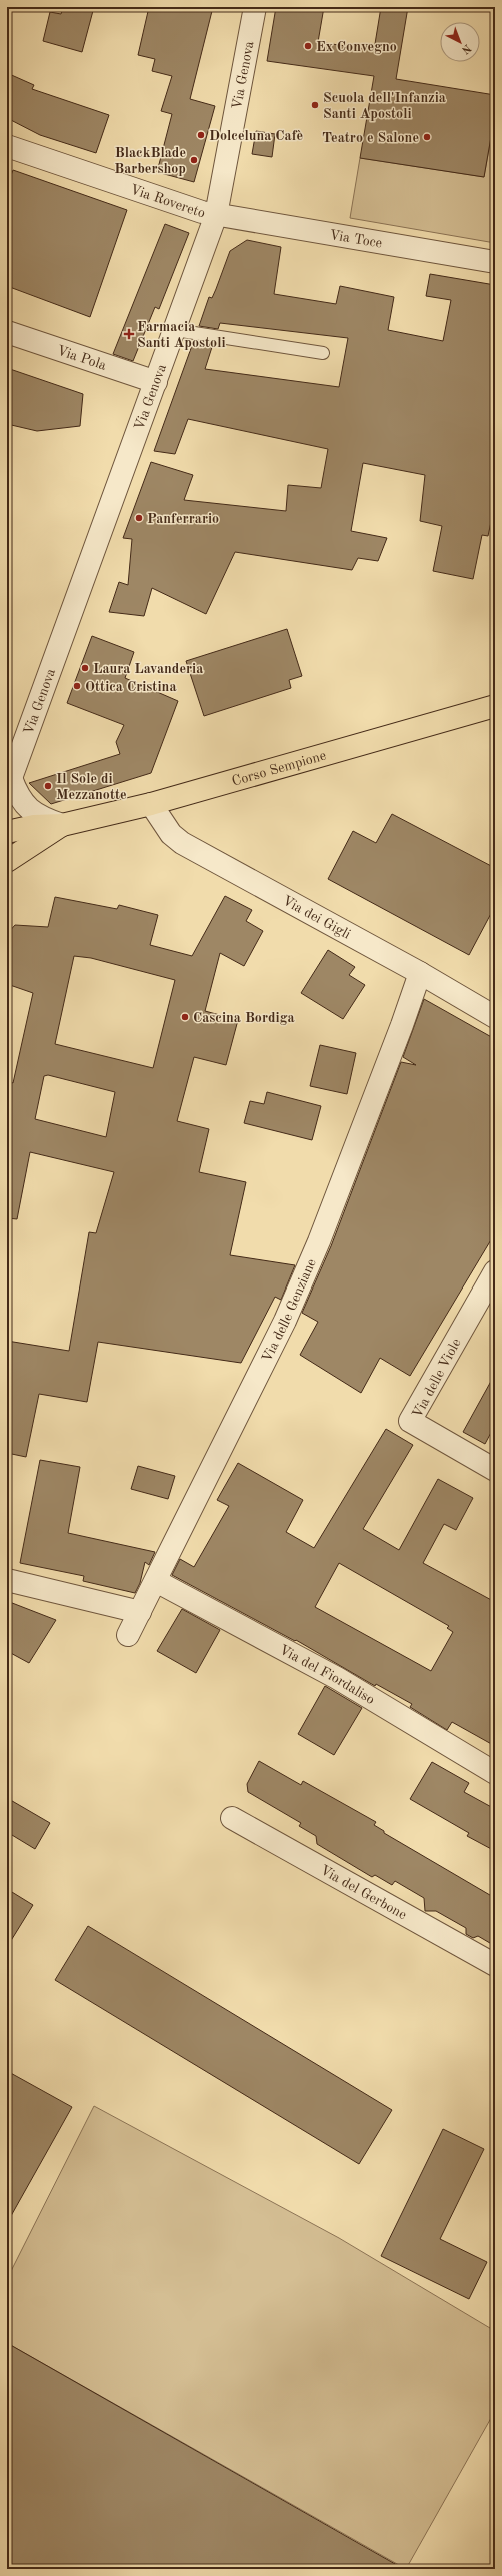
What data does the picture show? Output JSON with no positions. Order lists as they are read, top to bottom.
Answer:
{
  "streets": {
    "main road": ["Corso Sempione"],
    "street": [
      "Via Genova",
      "Via Rovereto",
      "Via Toce",
      "Via Pola",
      "Via dei Gigli",
      "Via delle Genziane",
      "Via delle Viole",
      "Via del Fiordaliso",
      "Via del Gerbone"
    ]
  },
  "crossings": [
    ["Via Genova", "Via Rovereto"],
    ["Via Genova", "Via Toce"],
    ["Via Genova", "Via Pola"],
    ["Via Genova", "Corso Sempione"],
    ["Via Rovereto", "Via Toce"],
    ["Corso Sempione", "Via dei Gigli"],
    ["Via dei Gigli", "Via delle Genziane"],
    ["Via delle Genziane", "Via del Fiordaliso"]
  ],
  "places": {
    "other": [
      "Ex Convegno",
      "Scuola dell'Infanzia Santi Apostoli",
      "Dolceluna Cafè",
      "Teatro e Salone",
      "BlackBlade Barbershop",
      "Panferrario",
      "Laura Lavanderia",
      "Ottica Cristina",
      "Il Sole di Mezzanotte",
      "Cascina Bordiga"
    ],
    "health": ["Farmacia Santi Apostoli"]
  },
  "north": "bottom right"
}
